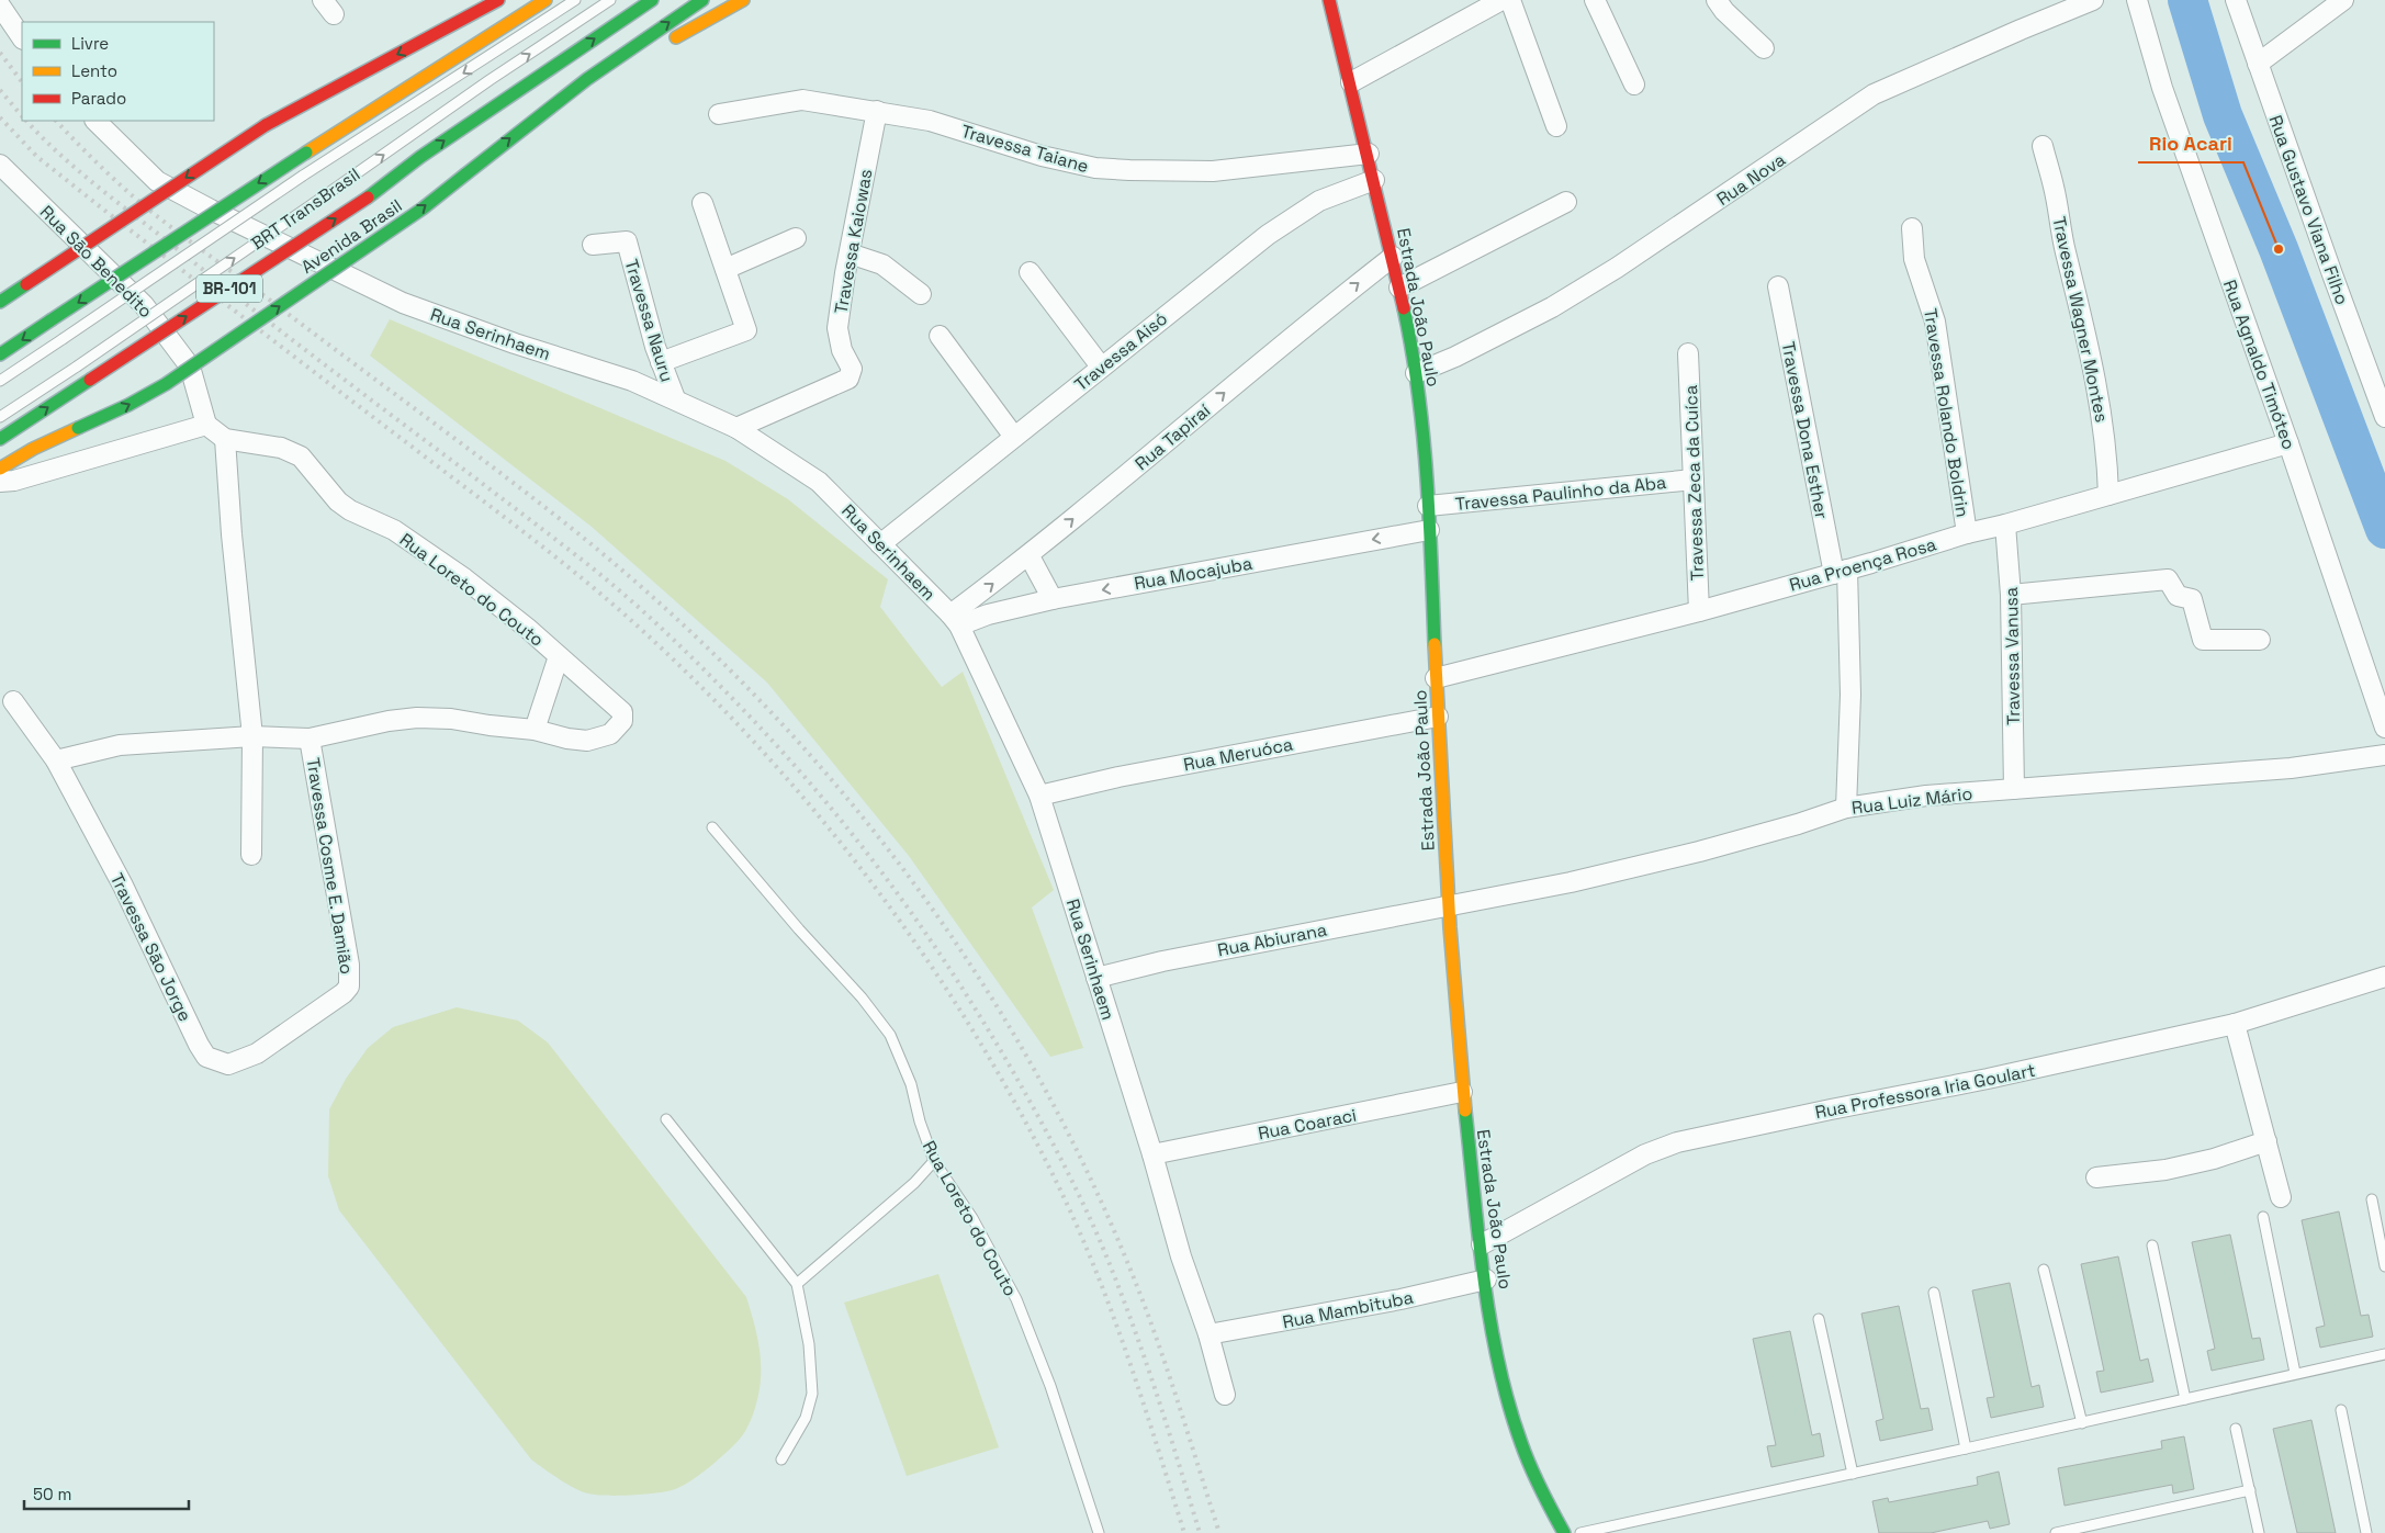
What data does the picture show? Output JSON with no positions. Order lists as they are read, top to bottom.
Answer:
{
  "streets": {
    "main road": ["Avenida Brasil", "BR-101", "Estrada João Paulo"],
    "street": [
      "Travessa Taiane",
      "Rua Nova",
      "Rua Gustavo Viana Filho",
      "Travessa Kaiowas",
      "Rua Sāo Benedito",
      "Travessa Wagner Montes",
      "Travessa Nauru",
      "Rua Serinhaem",
      "Travessa Aisó",
      "Rua Agnaldo Timóteo",
      "Travessa Rolando Boldrin",
      "Travessa Dona Esther",
      "Rua Tapiraí",
      "Travessa Zeca da Cuíca",
      "Travessa Paulinho da Aba",
      "Rua Proença Rosa",
      "Rua Mocajuba",
      "Rua Loreto do Couto",
      "Travessa Vanusa",
      "Rua Meruóca",
      "Rua Luiz Mário",
      "Travessa Cosme E. Damião",
      "Rua Abiurana",
      "Travessa Sāo Jorge",
      "Rua Professora Iria Goulart",
      "Rua Coaraci",
      "Rua Mambituba"
    ],
    "lane": ["BRT TransBrasil"]
  },
  "crossings": [
    ["Travessa Taiane", "Travessa Kaiowas"],
    ["Travessa Taiane", "Estrada João Paulo"],
    ["Rua Nova", "Estrada João Paulo"],
    ["Travessa Kaiowas", "Rua Serinhaem"],
    ["Rua Sāo Benedito", "Rua Loreto do Couto"],
    ["Estrada João Paulo", "Travessa Aisó"],
    ["Estrada João Paulo", "Rua Tapiraí"],
    ["Estrada João Paulo", "Travessa Paulinho da Aba"],
    ["Estrada João Paulo", "Rua Proença Rosa"],
    ["Estrada João Paulo", "Rua Mocajuba"],
    ["Estrada João Paulo", "Rua Meruóca"],
    ["Estrada João Paulo", "Rua Luiz Mário"],
    ["Estrada João Paulo", "Rua Abiurana"],
    ["Estrada João Paulo", "Rua Professora Iria Goulart"],
    ["Estrada João Paulo", "Rua Coaraci"],
    ["Estrada João Paulo", "Rua Mambituba"],
    ["Travessa Wagner Montes", "Rua Proença Rosa"],
    ["Travessa Nauru", "Rua Serinhaem"],
    ["Rua Serinhaem", "Travessa Aisó"],
    ["Rua Serinhaem", "Rua Tapiraí"],
    ["Rua Serinhaem", "Rua Mocajuba"],
    ["Rua Serinhaem", "Rua Meruóca"],
    ["Rua Serinhaem", "Rua Abiurana"],
    ["Rua Serinhaem", "Rua Coaraci"],
    ["Rua Serinhaem", "Rua Mambituba"],
    ["Rua Agnaldo Timóteo", "Rua Proença Rosa"],
    ["Travessa Rolando Boldrin", "Rua Proença Rosa"],
    ["Travessa Dona Esther", "Rua Proença Rosa"],
    ["Travessa Dona Esther", "Rua Luiz Mário"],
    ["Rua Tapiraí", "Rua Mocajuba"],
    ["Travessa Zeca da Cuíca", "Travessa Paulinho da Aba"],
    ["Travessa Zeca da Cuíca", "Rua Proença Rosa"],
    ["Rua Proença Rosa", "Travessa Vanusa"],
    ["Travessa Vanusa", "Rua Luiz Mário"],
    ["Rua Luiz Mário", "Rua Abiurana"],
    ["Travessa Cosme E. Damião", "Travessa Sāo Jorge"]
  ],
  "one_way": ["Rua Tapiraí", "Rua Mocajuba"],
  "places": ["Rio Acari"],
  "legend": ["Livre", "Lento", "Parado"],
  "scale_bar": "50 m"
}
